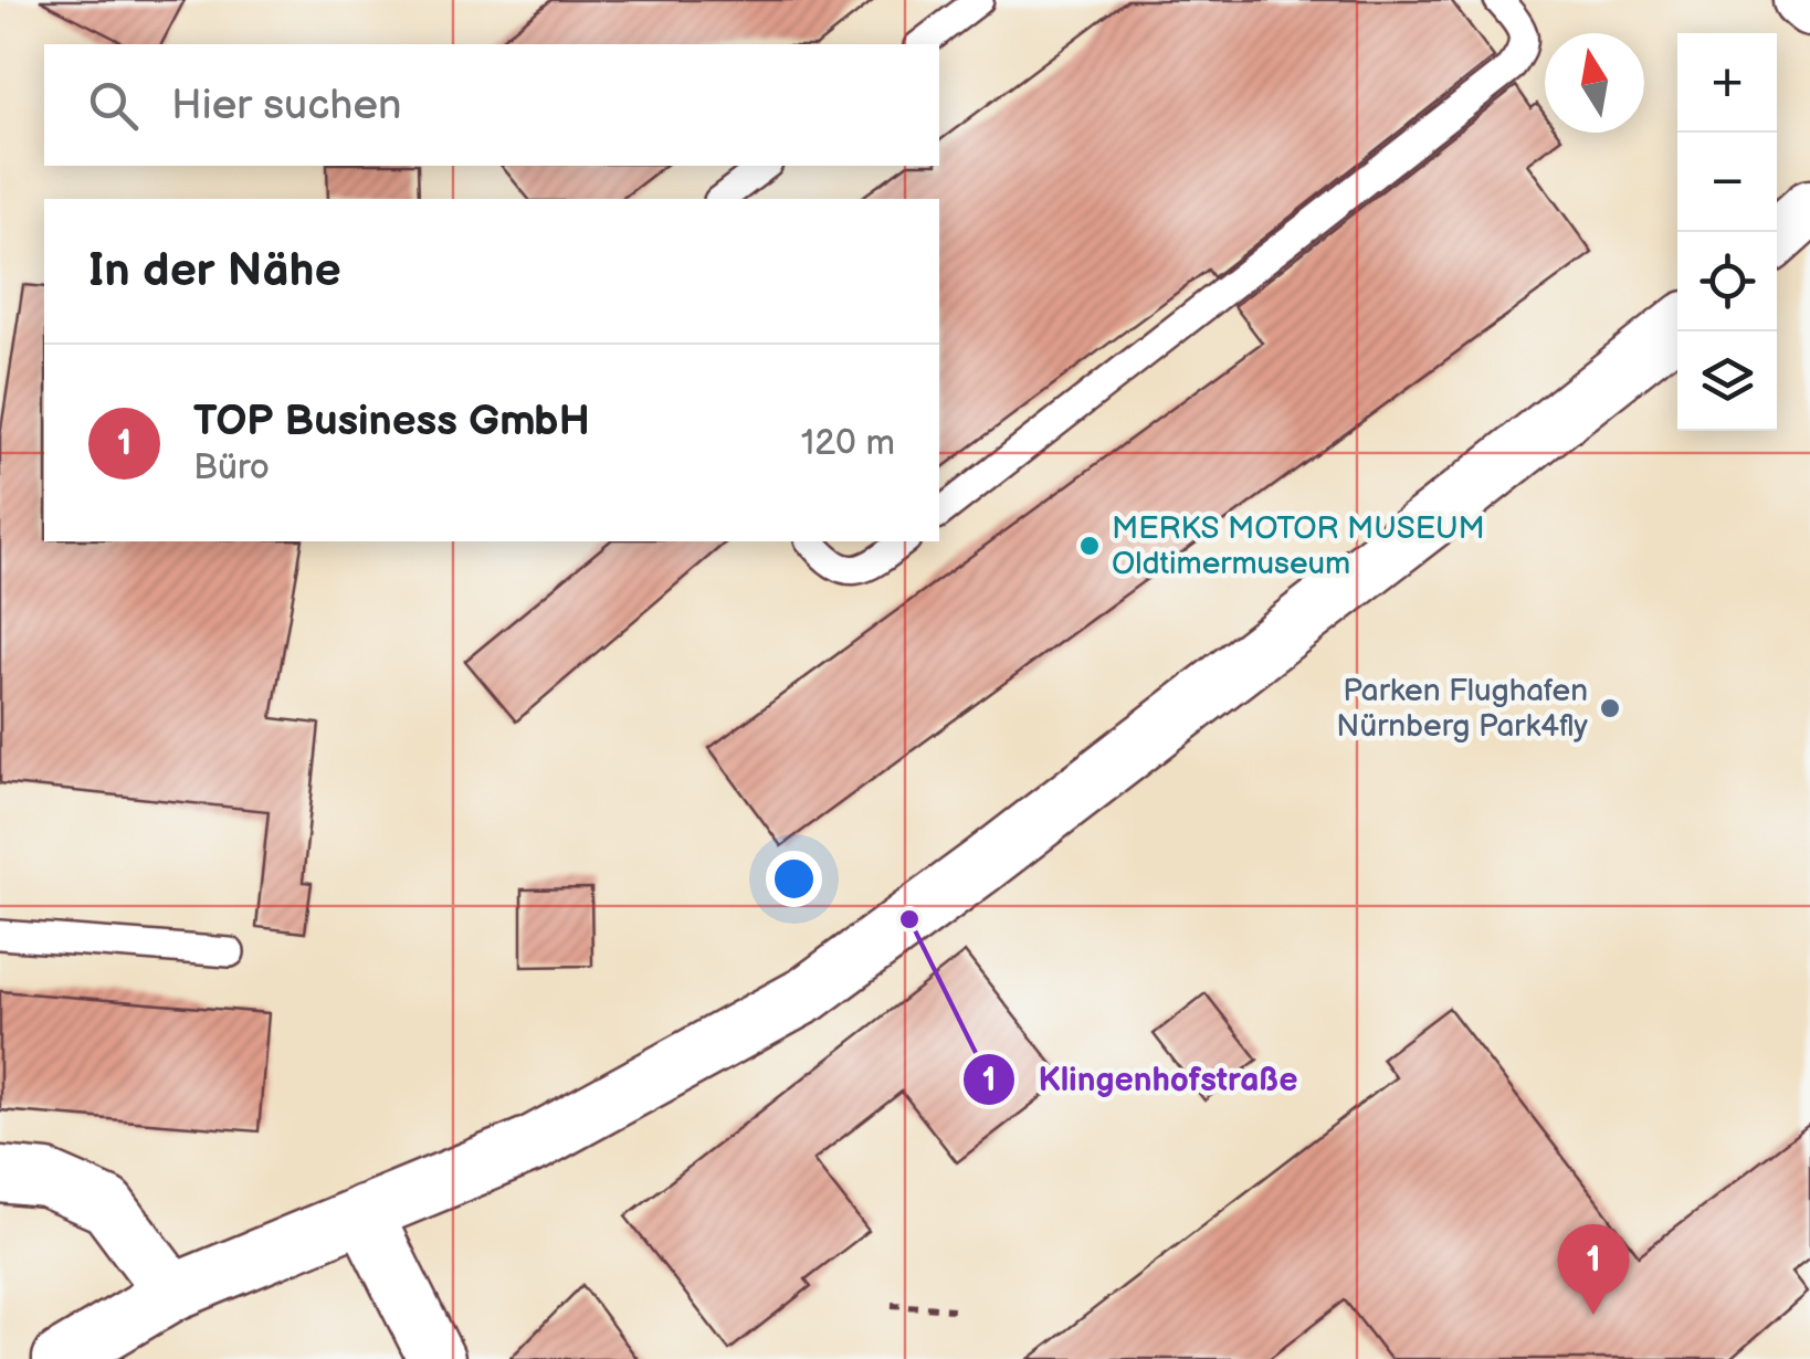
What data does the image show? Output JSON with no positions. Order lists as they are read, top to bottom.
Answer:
{
  "places": ["MERKS MOTOR MUSEUM Oldtimermuseum", "Parken Flughafen Nürnberg Park4fly", "Klingenhofstraße"],
  "north": "top",
  "page": {
    "map_buttons": ["+", "−"],
    "search": "Hier suchen",
    "heading": "In der Nähe",
    "list": [
      {
        "mark": "1",
        "name": "TOP Business GmbH",
        "note": "Büro",
        "value": "120 m"
      }
    ],
    "pins": "1"
  }
}
